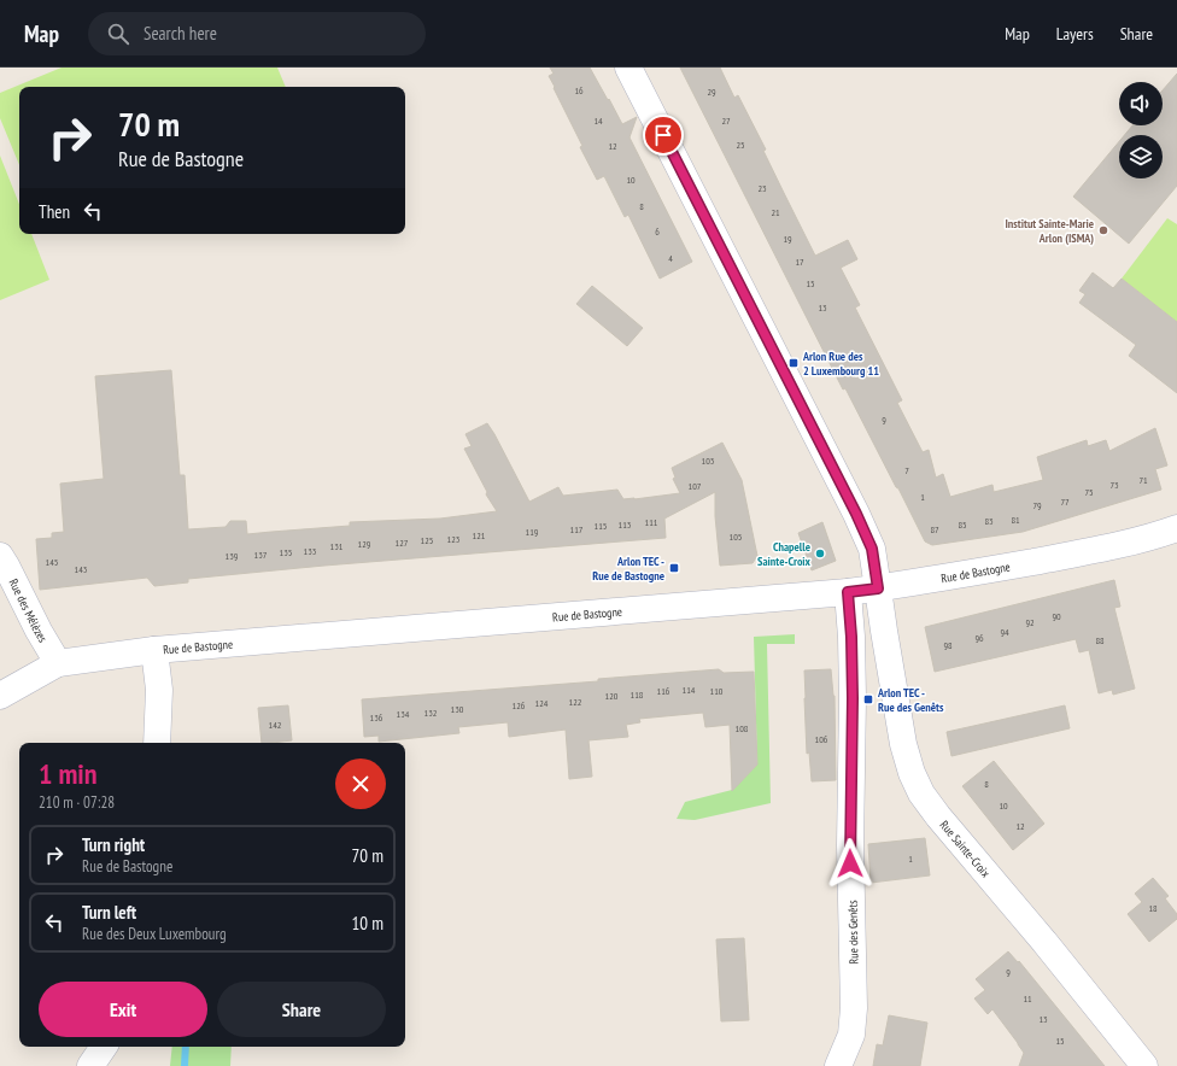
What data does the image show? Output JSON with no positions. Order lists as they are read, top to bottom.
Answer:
{
  "streets": {
    "street": [
      "Rue de Bastogne",
      "Rue des Mélèzes",
      "Rue Sainte-Croix",
      "Rue des Genêts"
    ]
  },
  "crossings": [
    ["Rue de Bastogne", "Rue des Mélèzes"],
    ["Rue de Bastogne", "Rue Sainte-Croix"],
    ["Rue de Bastogne", "Rue des Genêts"]
  ],
  "places": {
    "other": ["Institut Sainte-Marie Arlon (ISMA)", "Chapelle Sainte-Croix"],
    "transit": ["Arlon Rue des 2 Luxembourg 11", "Arlon TEC - Rue de Bastogne", "Arlon TEC - Rue des Genêts"]
  },
  "house_numbers": [
    "16",
    "29",
    "14",
    "27",
    "25",
    "12",
    "10",
    "23",
    "8",
    "21",
    "6",
    "19",
    "4",
    "17",
    "15",
    "13",
    "9",
    "103",
    "7",
    "71",
    "73",
    "107",
    "75",
    "1",
    "77",
    "79",
    "81",
    "83",
    "111",
    "113",
    "85",
    "115",
    "117",
    "87",
    "119",
    "121",
    "105",
    "123",
    "125",
    "127",
    "129",
    "131",
    "133",
    "135",
    "137",
    "139",
    "145",
    "143",
    "90",
    "92",
    "94",
    "96",
    "88",
    "98",
    "114",
    "116",
    "110",
    "118",
    "120",
    "122",
    "124",
    "126",
    "130",
    "132",
    "134",
    "136",
    "142",
    "108",
    "106",
    "8",
    "10",
    "12",
    "1",
    "18",
    "9",
    "11",
    "13",
    "15"
  ],
  "page": {
    "header": "Map",
    "search": "Search here",
    "nav": ["Map", "Layers", "Share"],
    "turn": ["70 m", "Rue de Bastogne"],
    "then": "Then",
    "heading": ["1 min", "210 m · 07:28"],
    "list": [
      {
        "name": "Turn right",
        "note": "Rue de Bastogne",
        "value": "70 m"
      },
      {
        "name": "Turn left",
        "note": "Rue des Deux Luxembourg",
        "value": "10 m"
      }
    ],
    "buttons": ["Exit", "Share"]
  }
}
